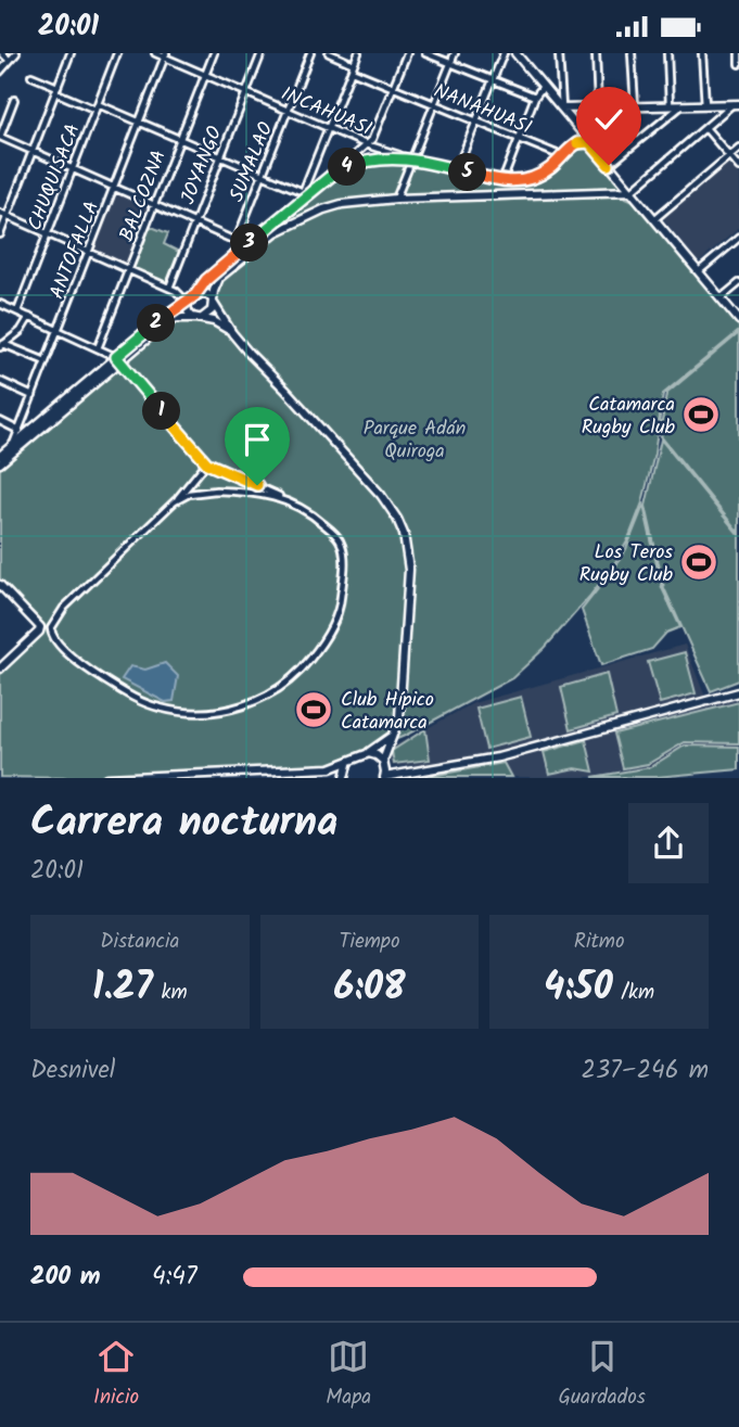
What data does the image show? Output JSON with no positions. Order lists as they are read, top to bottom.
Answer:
{
  "streets": {
    "street": [
      "NANAHUASI",
      "INCAHUASI",
      "SUMALAO",
      "JOYANGO",
      "CHUQUISACA",
      "BALCOZNA",
      "ANTOFALLA"
    ]
  },
  "crossings": [
    ["INCAHUASI", "SUMALAO"],
    ["INCAHUASI", "JOYANGO"],
    ["INCAHUASI", "BALCOZNA"],
    ["INCAHUASI", "ANTOFALLA"]
  ],
  "parks": ["Parque Adán Quiroga"],
  "places": {
    "sports": ["Catamarca Rugby Club", "Los Teros Rugby Club", "Club Hípico Catamarca"]
  },
  "page": {
    "status": "20:01",
    "pins": [
      "4",
      "5",
      "3",
      "2",
      "1"
    ],
    "heading": ["Carrera nocturna", "20:01"],
    "stats": [
      ["Distancia", "1.27 km"],
      ["Tiempo", "6:08"],
      ["Ritmo", "4:50 /km"]
    ],
    "chart": ["Desnivel", "237–246 m"],
    "list": [
      {
        "name": "200 m",
        "note": "4:47"
      }
    ],
    "tabs": ["Inicio", "Mapa", "Guardados"]
  }
}
